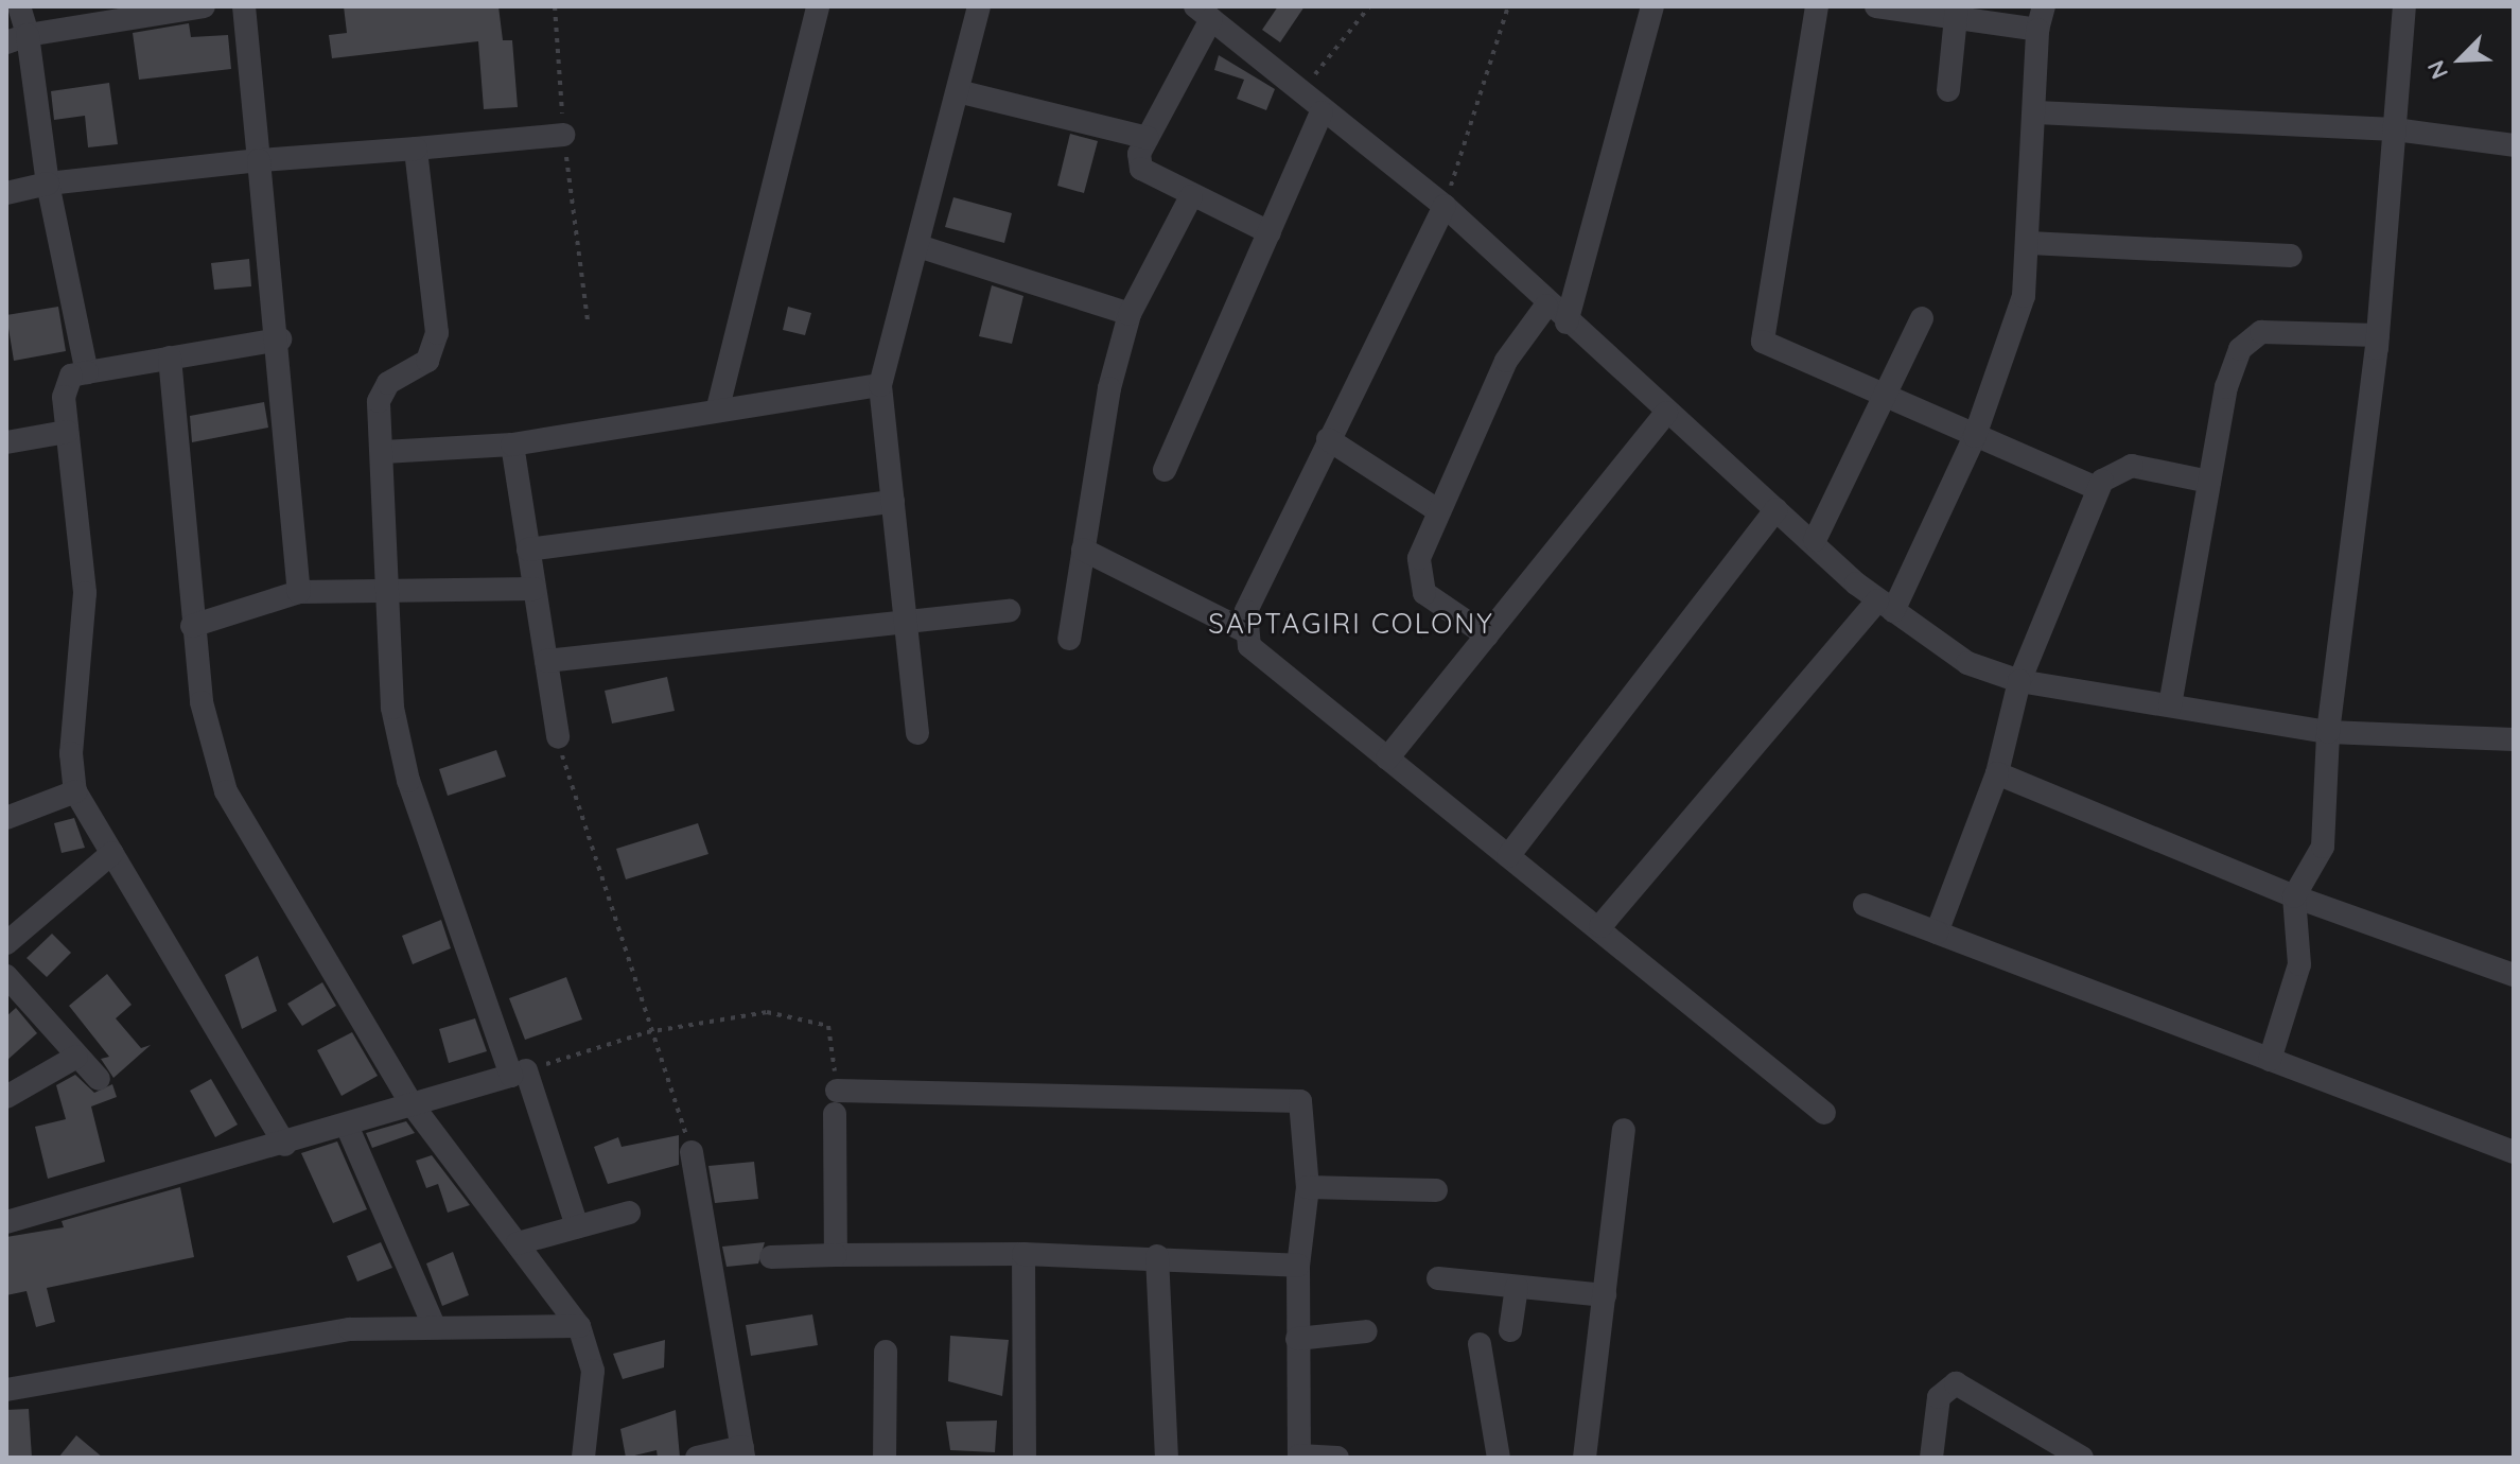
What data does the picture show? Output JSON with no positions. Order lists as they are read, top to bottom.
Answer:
{
  "districts": ["SAPTAGIRI COLONY"],
  "north": "bottom left"
}
